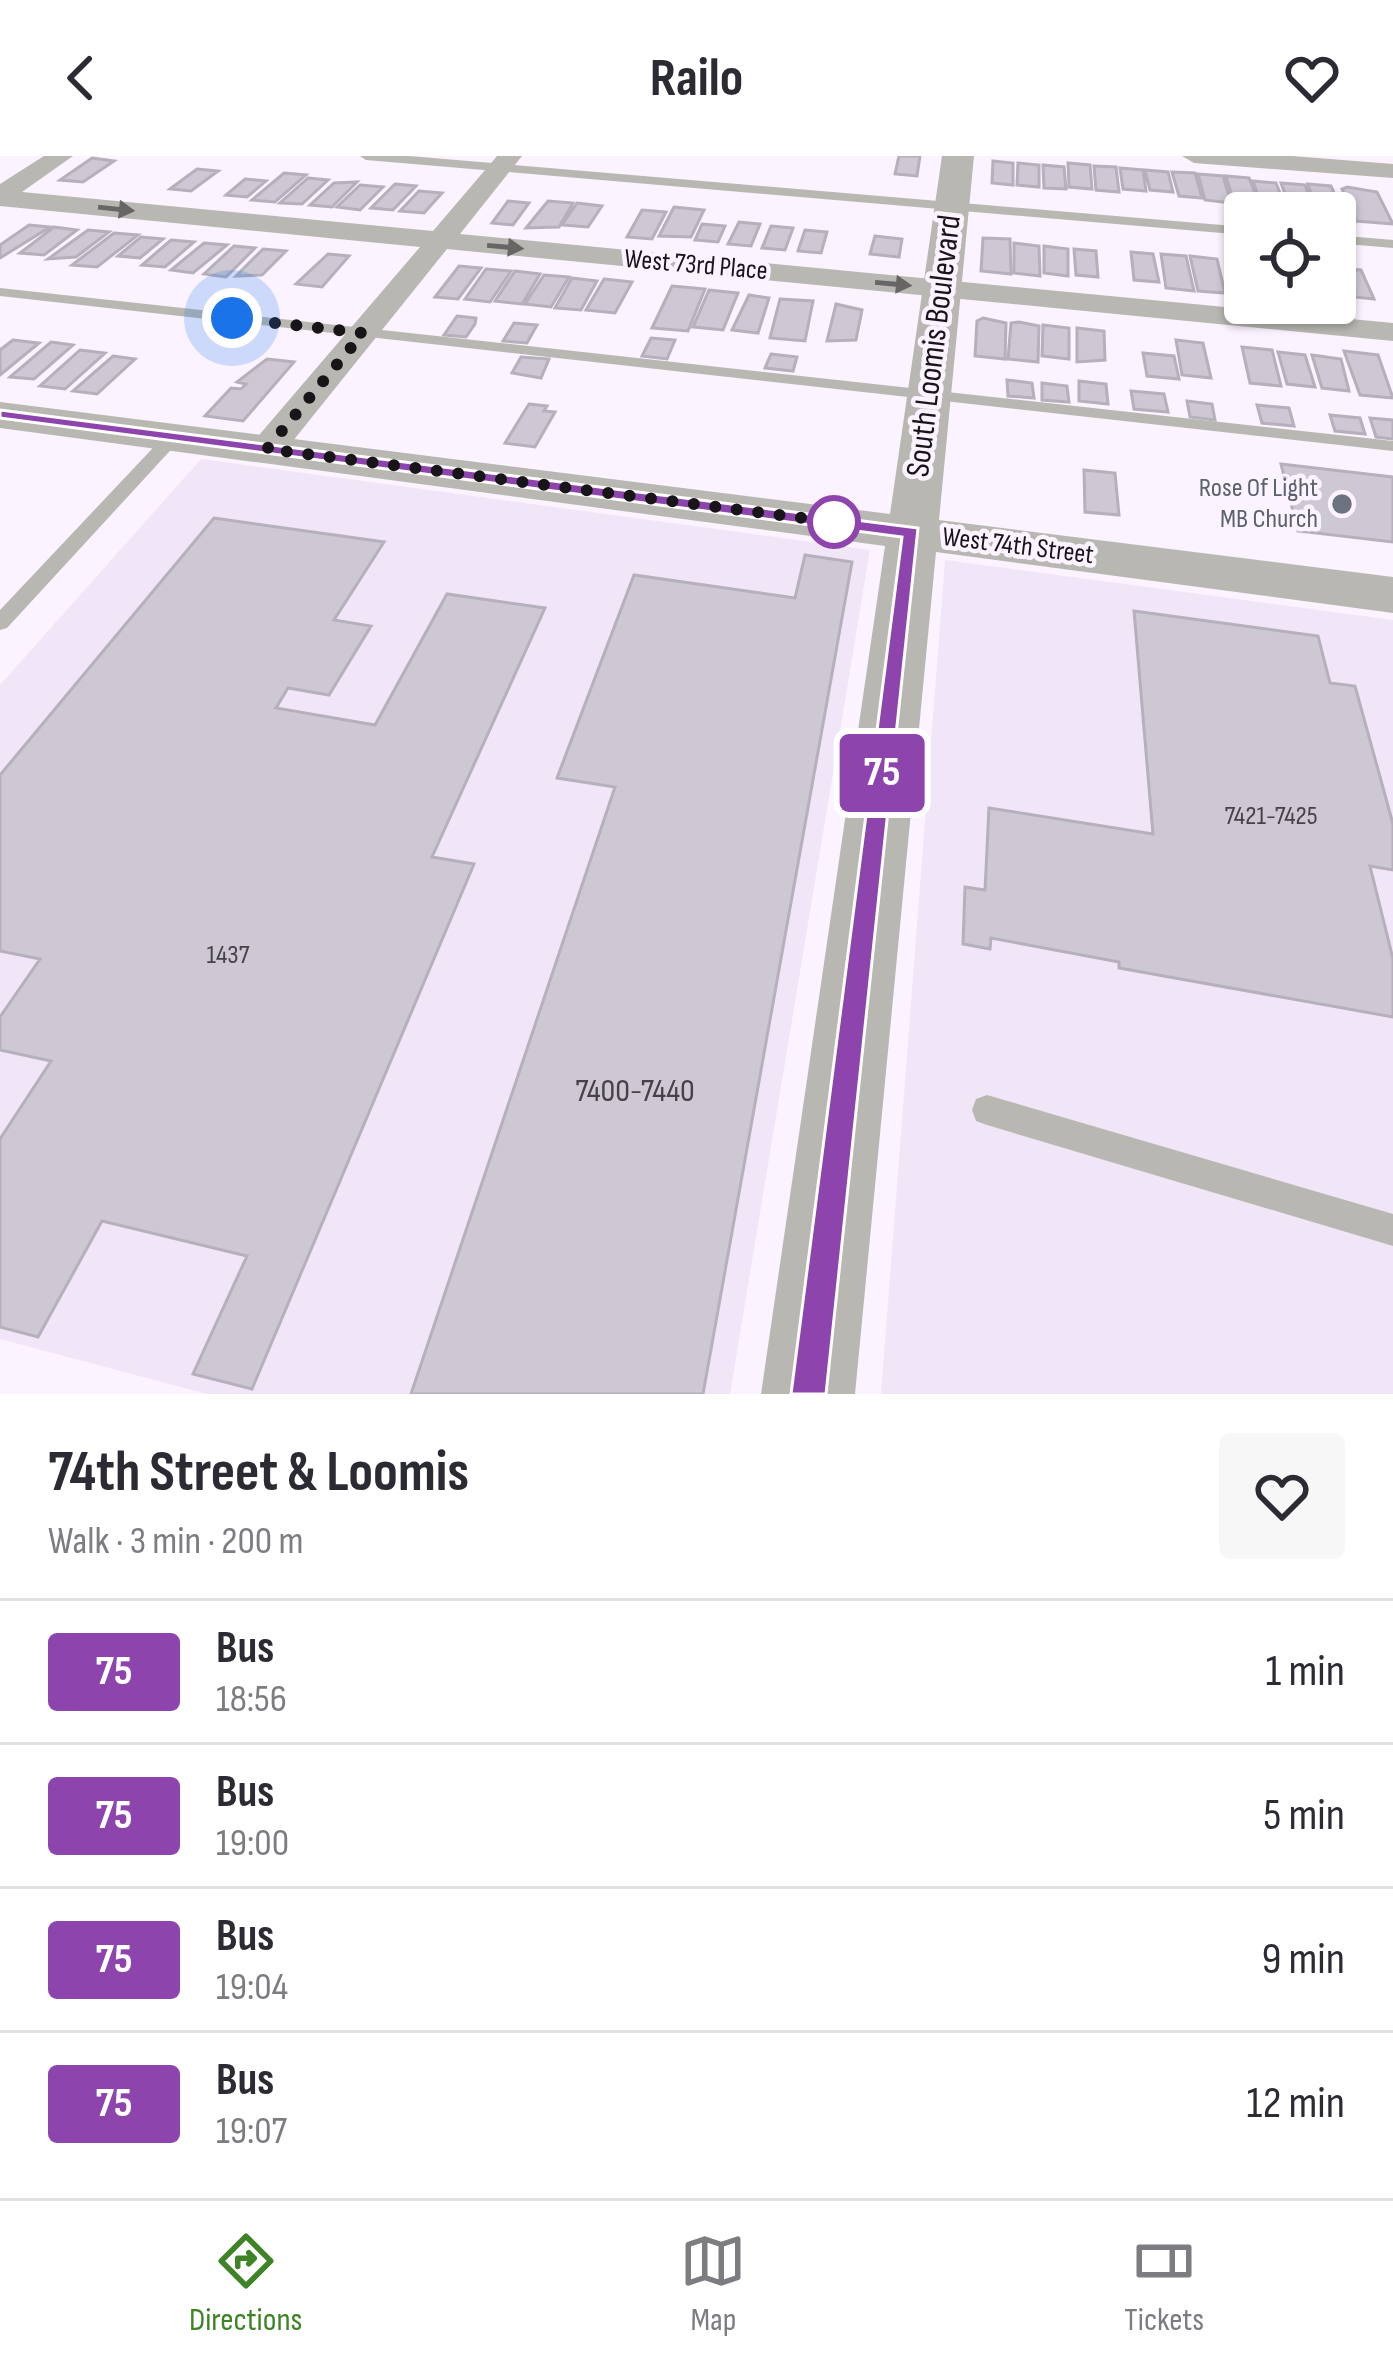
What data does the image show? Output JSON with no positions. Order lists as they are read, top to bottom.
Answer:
{
  "streets": {
    "street": ["West 73rd Place", "South Loomis Boulevard", "West 74th Street"]
  },
  "crossings": [
    ["West 73rd Place", "South Loomis Boulevard"],
    ["South Loomis Boulevard", "West 74th Street"]
  ],
  "one_way": ["West 73rd Place"],
  "places": ["Rose Of Light MB Church"],
  "lines": ["bus line 75"],
  "house_numbers": ["7421-7425", "1437", "7400-7440"],
  "page": {
    "header": "Railo",
    "on_map": "75",
    "heading": ["74th Street & Loomis", "Walk · 3 min · 200 m"],
    "list": [
      {
        "mark": "75",
        "name": "Bus",
        "note": "18:56",
        "value": "1 min"
      },
      {
        "mark": "75",
        "name": "Bus",
        "note": "19:00",
        "value": "5 min"
      },
      {
        "mark": "75",
        "name": "Bus",
        "note": "19:04",
        "value": "9 min"
      },
      {
        "mark": "75",
        "name": "Bus",
        "note": "19:07",
        "value": "12 min"
      }
    ],
    "tabs": ["Directions", "Map", "Tickets"]
  }
}
